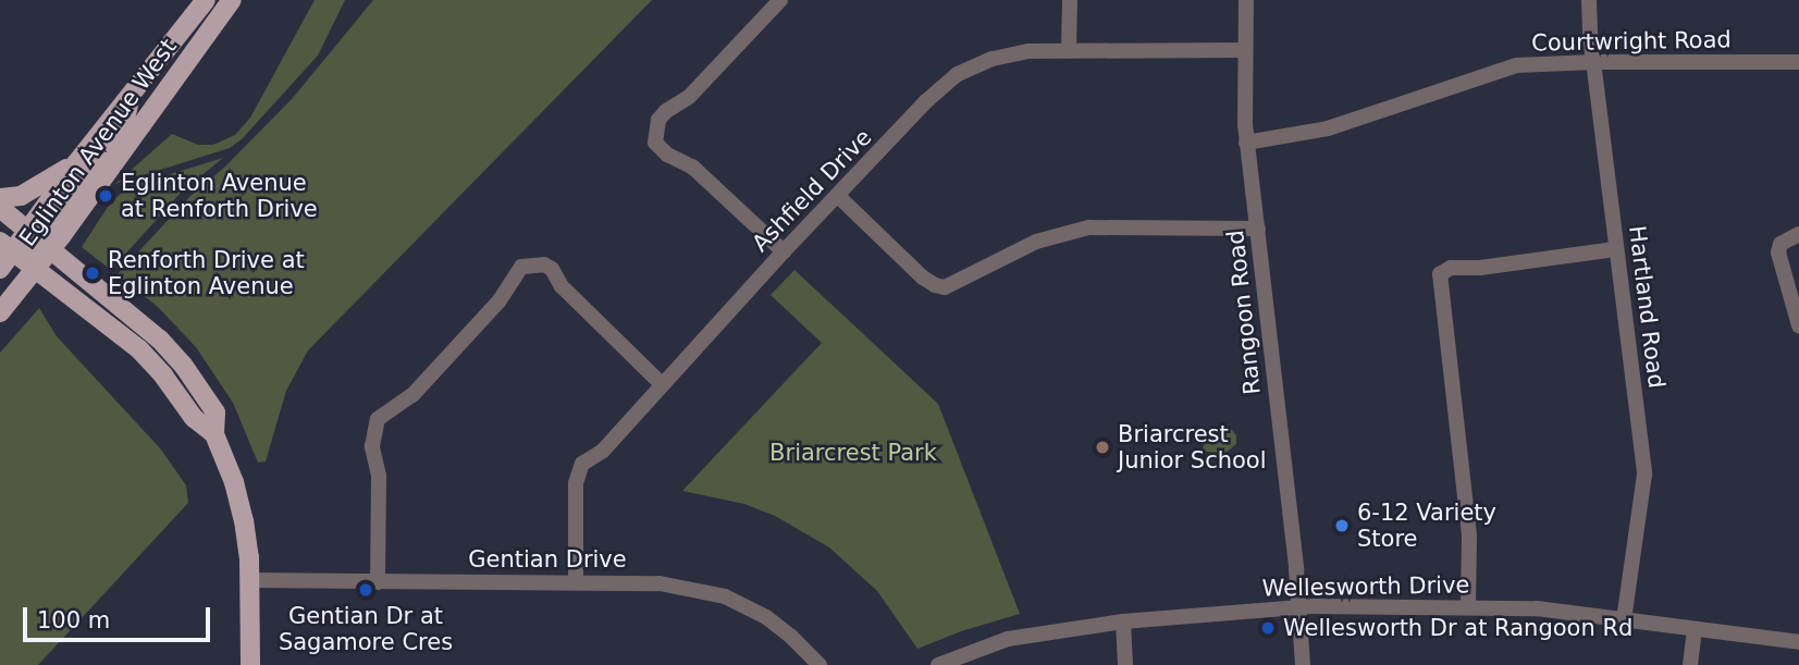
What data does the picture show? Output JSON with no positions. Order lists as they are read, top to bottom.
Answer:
{
  "streets": {
    "main road": ["Eglinton Avenue West"],
    "street": [
      "Courtwright Road",
      "Ashfield Drive",
      "Hartland Road",
      "Rangoon Road",
      "Gentian Drive",
      "Wellesworth Drive"
    ]
  },
  "crossings": [
    ["Courtwright Road", "Hartland Road"],
    ["Courtwright Road", "Rangoon Road"],
    ["Ashfield Drive", "Rangoon Road"],
    ["Ashfield Drive", "Gentian Drive"],
    ["Hartland Road", "Wellesworth Drive"],
    ["Rangoon Road", "Wellesworth Drive"]
  ],
  "parks": ["Briarcrest Park"],
  "places": [
    "Eglinton Avenue at Renforth Drive",
    "Renforth Drive at Eglinton Avenue",
    "Briarcrest Junior School",
    "6-12 Variety Store",
    "Gentian Dr at Sagamore Cres",
    "Wellesworth Dr at Rangoon Rd"
  ],
  "scale_bar": "100 m"
}
